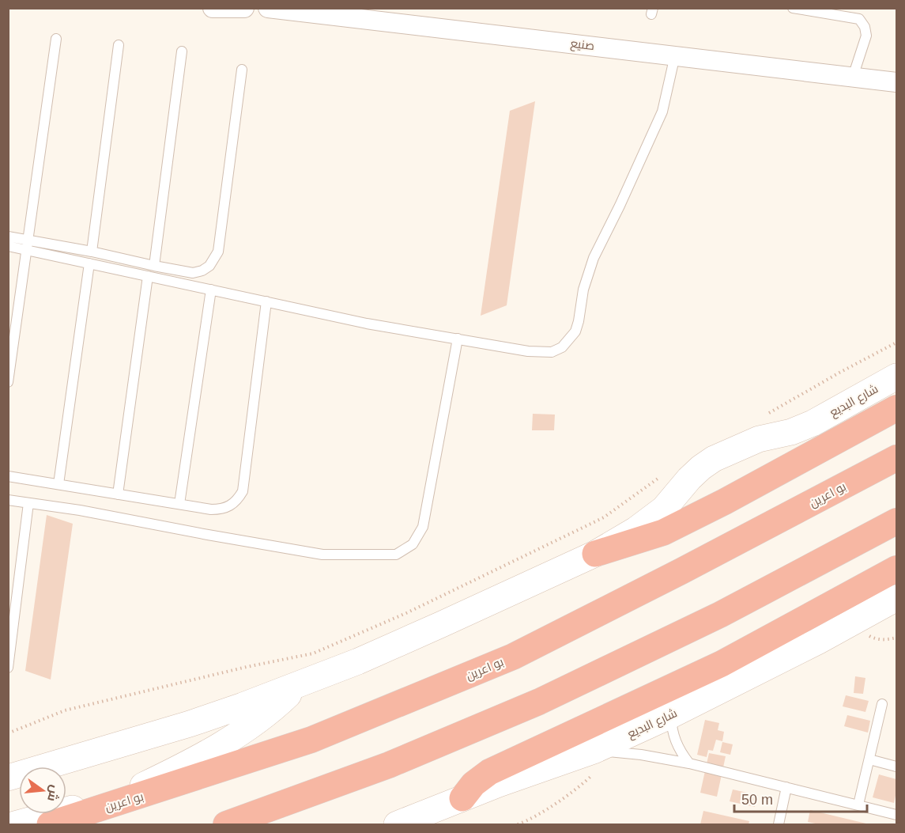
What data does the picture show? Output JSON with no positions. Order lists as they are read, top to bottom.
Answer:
{
  "streets": {
    "highway": ["بو اعرين"],
    "main road": ["شارع البديع"],
    "street": ["صنيع"]
  },
  "scale_bar": "50 m",
  "north": "right"
}
